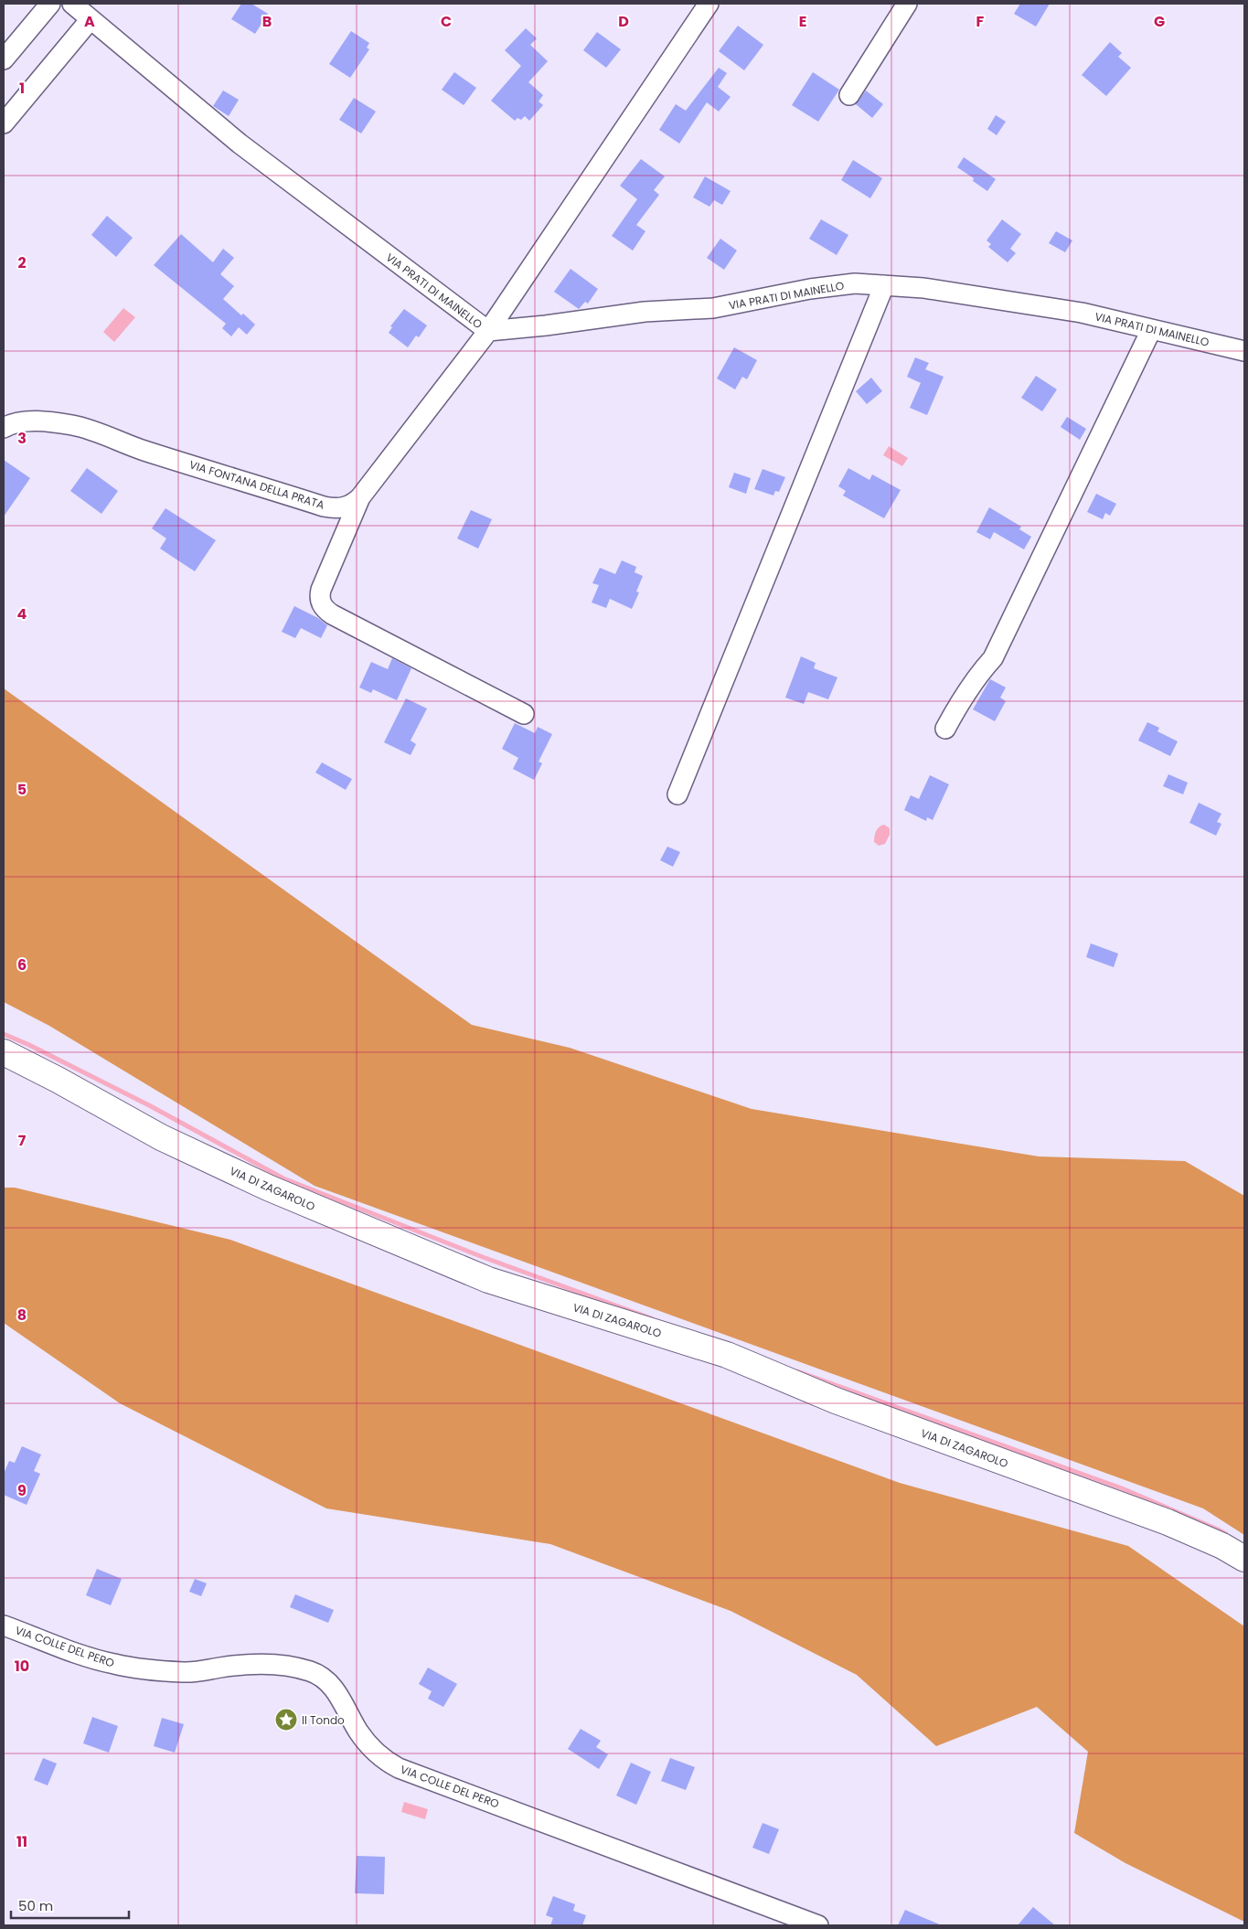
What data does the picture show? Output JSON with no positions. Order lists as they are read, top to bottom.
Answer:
{
  "streets": {
    "main road": ["VIA DI ZAGAROLO"],
    "street": ["VIA PRATI DI MAINELLO", "VIA FONTANA DELLA PRATA", "VIA COLLE DEL PERO"]
  },
  "crossings": [
    ["VIA PRATI DI MAINELLO", "VIA FONTANA DELLA PRATA"]
  ],
  "places": {
    "place": ["Il Tondo"]
  },
  "scale_bar": "50 m",
  "grid": {
    "columns": [
      "A",
      "B",
      "C",
      "D",
      "E",
      "F",
      "G"
    ],
    "rows": [
      "1",
      "2",
      "3",
      "4",
      "5",
      "6",
      "7",
      "8",
      "9",
      "10",
      "11"
    ]
  }
}
